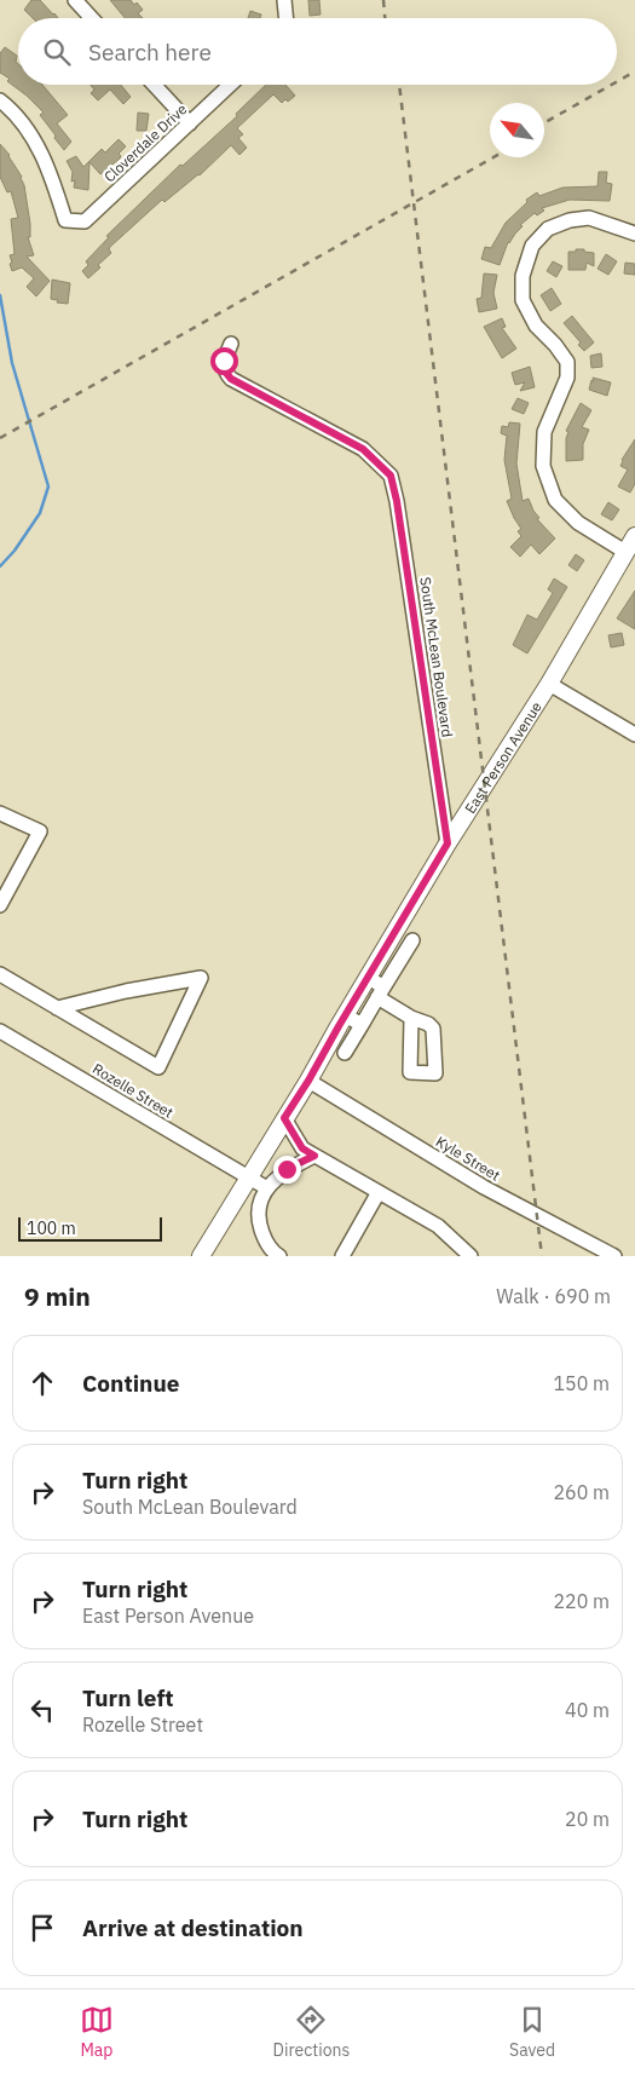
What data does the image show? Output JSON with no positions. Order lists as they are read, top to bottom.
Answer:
{
  "streets": {
    "main road": ["East Person Avenue"],
    "street": [
      "Cloverdale Drive",
      "South McLean Boulevard",
      "Rozelle Street",
      "Kyle Street"
    ]
  },
  "crossings": [
    ["South McLean Boulevard", "East Person Avenue"],
    ["East Person Avenue", "Rozelle Street"],
    ["East Person Avenue", "Kyle Street"]
  ],
  "scale_bar": "100 m",
  "north": "top left",
  "page": {
    "search": "Search here",
    "scale": "100 m",
    "heading": ["9 min", "Walk · 690 m"],
    "list": [
      ["Continue", "150 m"],
      ["Turn right", "South McLean Boulevard", "260 m"],
      ["Turn right", "East Person Avenue", "220 m"],
      ["Turn left", "Rozelle Street", "40 m"],
      ["Turn right", "20 m"],
      "Arrive at destination"
    ],
    "nav": ["Map", "Directions", "Saved"]
  }
}
